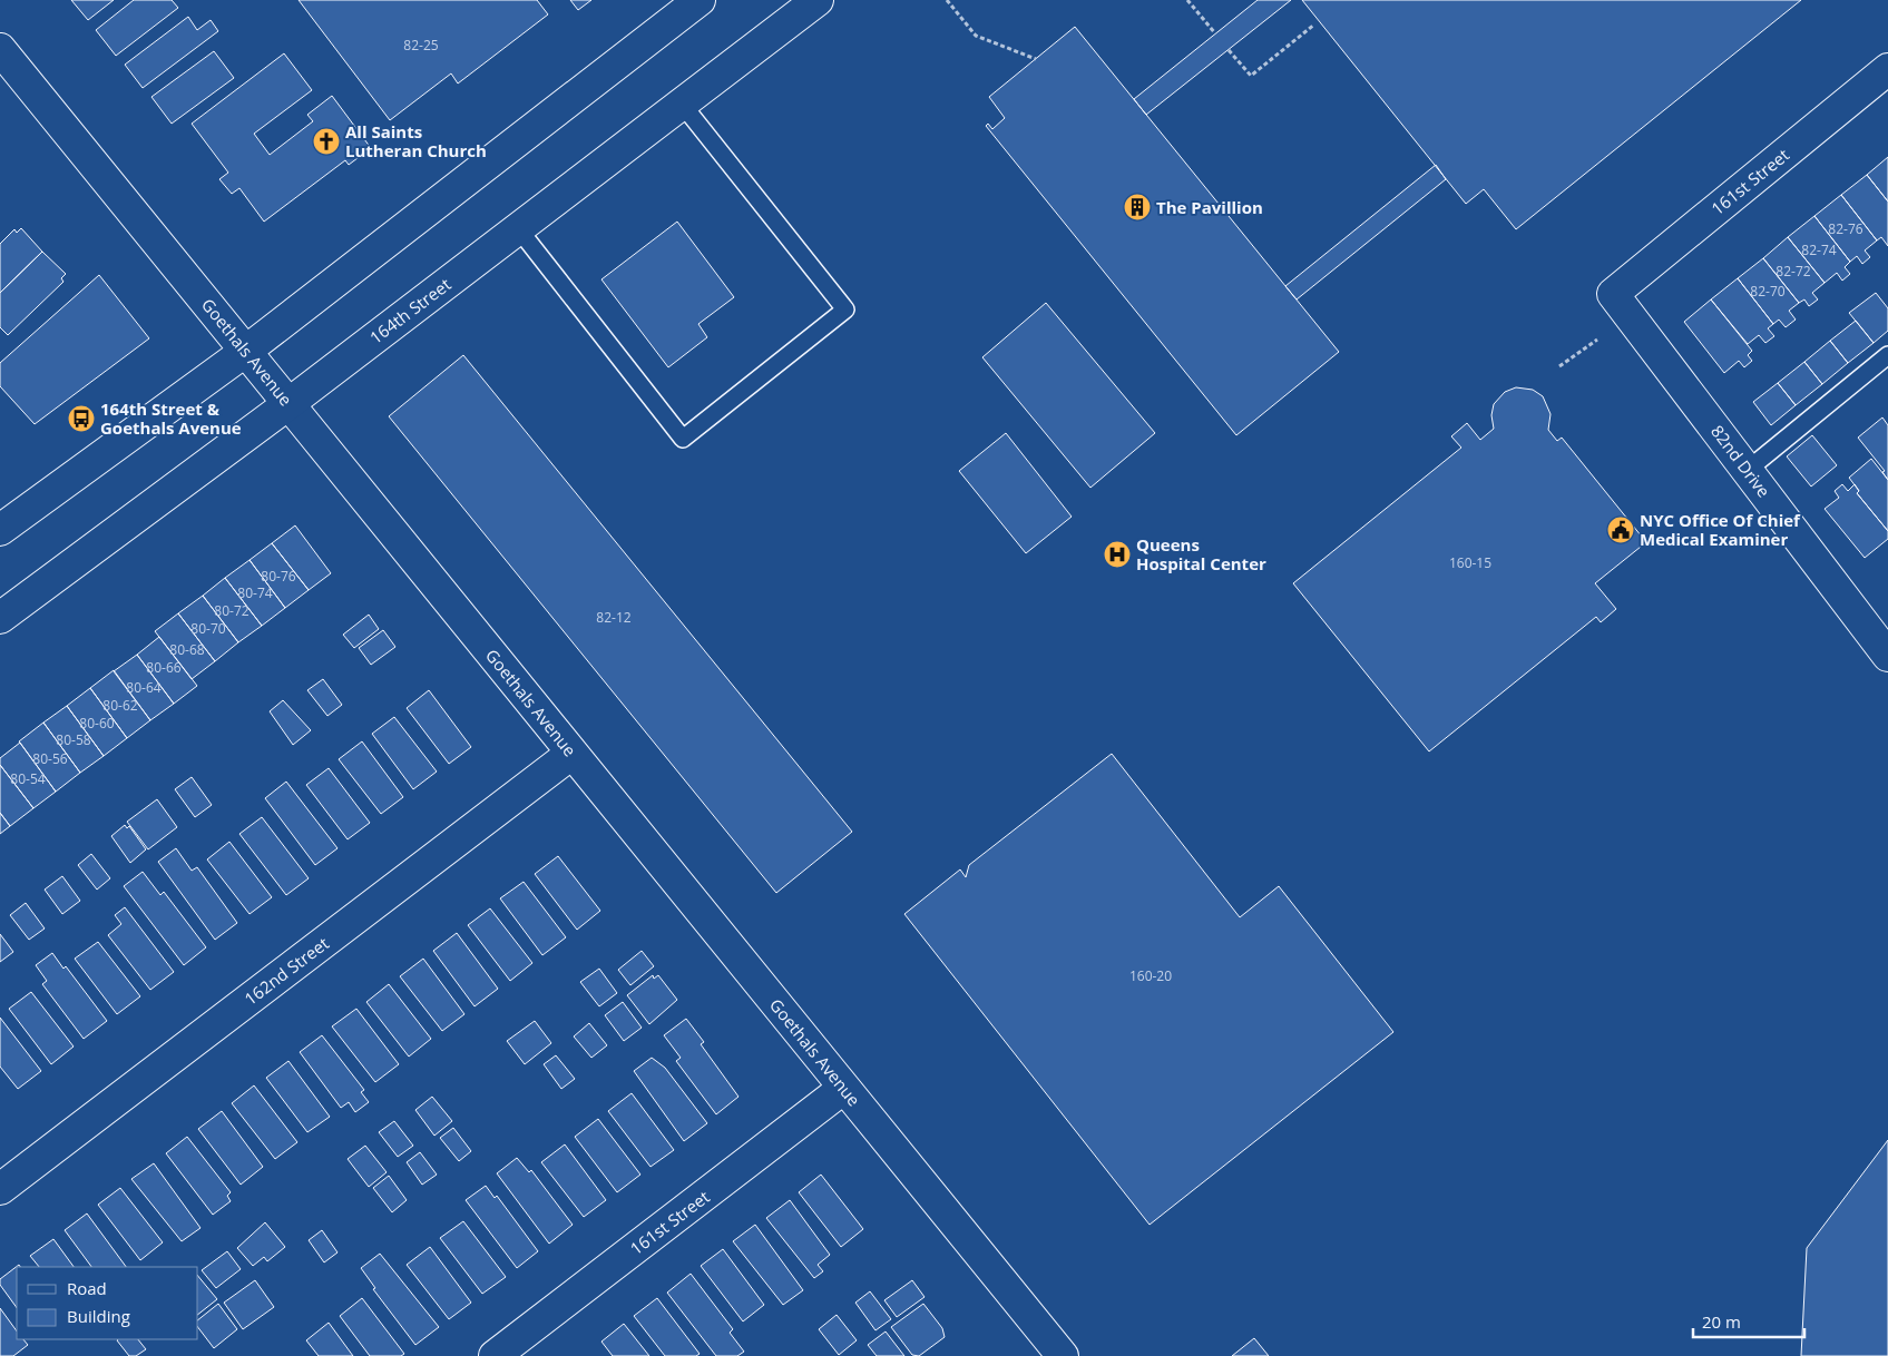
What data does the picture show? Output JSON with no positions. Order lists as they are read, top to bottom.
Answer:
{
  "streets": {
    "street": [
      "161st Street",
      "164th Street",
      "Goethals Avenue",
      "82nd Drive",
      "162nd Street"
    ]
  },
  "crossings": [
    ["161st Street", "Goethals Avenue"],
    ["161st Street", "82nd Drive"],
    ["164th Street", "Goethals Avenue"],
    ["Goethals Avenue", "162nd Street"]
  ],
  "places": {
    "church": ["All Saints Lutheran Church"],
    "building": ["The Pavillion"],
    "bus stop": ["164th Street & Goethals Avenue"],
    "public building": ["NYC Office Of Chief Medical Examiner"],
    "hospital": ["Queens Hospital Center"]
  },
  "house_numbers": [
    "82-25",
    "82-76",
    "82-74",
    "82-72",
    "82-70",
    "160-15",
    "80-76",
    "80-74",
    "80-72",
    "82-12",
    "80-70",
    "80-68",
    "80-66",
    "80-64",
    "80-62",
    "80-60",
    "80-58",
    "80-56",
    "80-54",
    "160-20"
  ],
  "legend": ["Road", "Building"],
  "scale_bar": "20 m"
}
